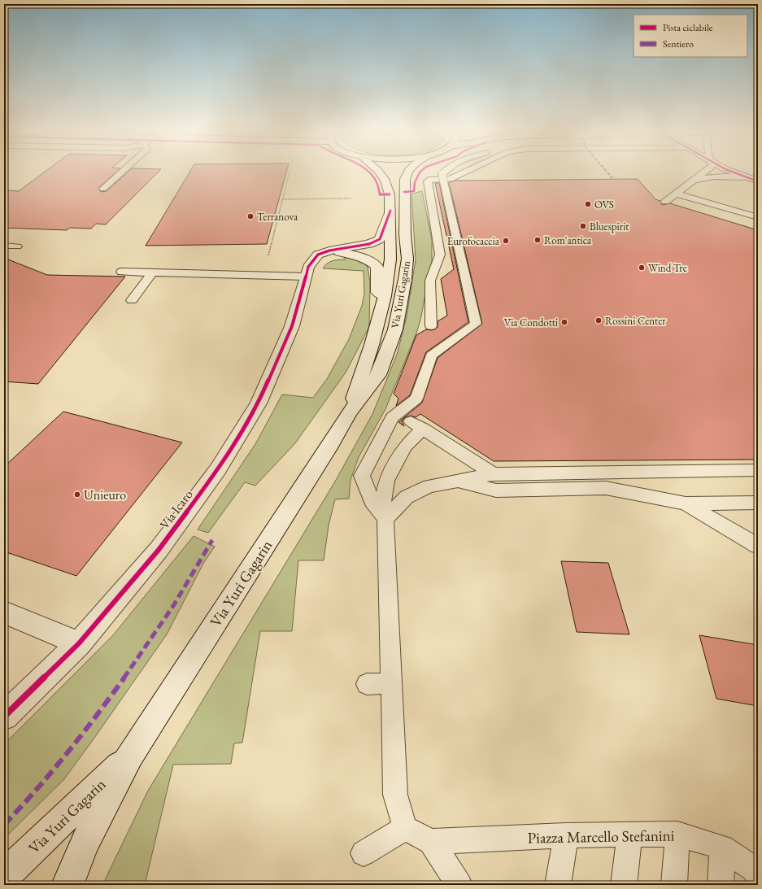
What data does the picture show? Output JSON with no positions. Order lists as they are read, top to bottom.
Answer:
{
  "streets": {
    "main road": ["Via Yuri Gagarin", "Via Icaro"],
    "lane": ["Piazza Marcello Stefanini"]
  },
  "crossings": [
    ["Via Yuri Gagarin", "Via Icaro"]
  ],
  "places": [
    "OVS",
    "Terranova",
    "Bluespirit",
    "Rom'antica",
    "Eurofocaccia",
    "Wind Tre",
    "Rossini Center",
    "Via Condotti",
    "Unieuro"
  ],
  "legend": ["Pista ciclabile", "Sentiero"]
}
